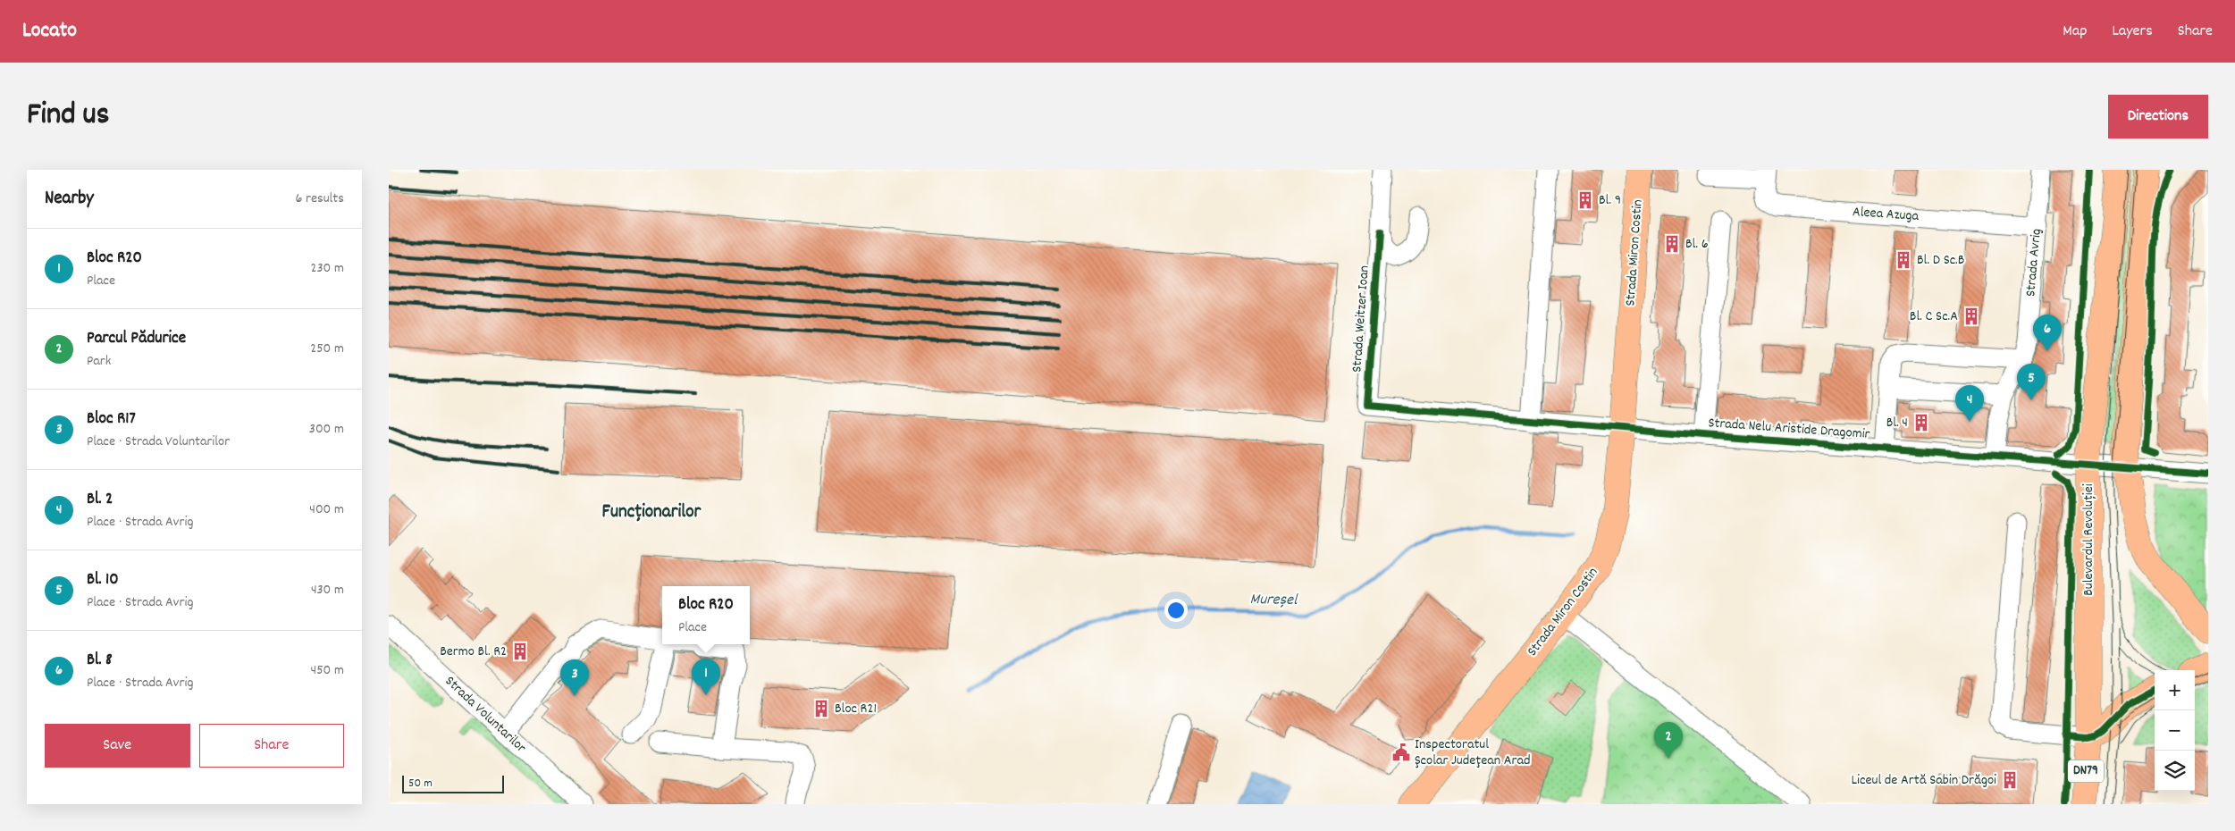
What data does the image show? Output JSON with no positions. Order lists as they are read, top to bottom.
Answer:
{
  "streets": {
    "main road": ["Strada Miron Costin", "Bulevardul Revoluției", "DN79"],
    "street": [
      "Aleea Azuga",
      "Strada Avrig",
      "Strada Weitzer Ioan",
      "Strada Nelu Aristide Dragomir",
      "Strada Voluntarilor"
    ]
  },
  "crossings": [
    ["Aleea Azuga", "Strada Avrig"],
    ["Strada Miron Costin", "Strada Nelu Aristide Dragomir"],
    ["Strada Avrig", "Strada Nelu Aristide Dragomir"],
    ["Strada Weitzer Ioan", "Strada Nelu Aristide Dragomir"],
    ["Strada Nelu Aristide Dragomir", "Bulevardul Revoluției"]
  ],
  "districts": ["Funcționarilor"],
  "water": ["Mureșel"],
  "places": {
    "building": [
      "Bl. 9",
      "Bl. 6",
      "Bl. D Sc.B",
      "Bl. C Sc.A",
      "Bl. 4",
      "Bermo Bl. R2",
      "Bloc R21",
      "Liceul de Artă Sabin Drăgoi"
    ],
    "public building": ["Inspectoratul Şcolar Judeţean Arad"]
  },
  "scale_bar": "50 m",
  "page": {
    "header": "Locato",
    "nav": ["Map", "Layers", "Share"],
    "title": "Find us",
    "buttons": [
      "Directions",
      ["Save", "Share"]
    ],
    "heading": ["Nearby", "6 results"],
    "list": [
      {
        "mark": "1",
        "name": "Bloc R20",
        "note": "Place",
        "value": "230 m"
      },
      {
        "mark": "2",
        "name": "Parcul Pădurice",
        "note": "Park",
        "value": "250 m"
      },
      {
        "mark": "3",
        "name": "Bloc R17",
        "note": "Place · Strada Voluntarilor",
        "value": "300 m"
      },
      {
        "mark": "4",
        "name": "Bl. 2",
        "note": "Place · Strada Avrig",
        "value": "400 m"
      },
      {
        "mark": "5",
        "name": "Bl. 10",
        "note": "Place · Strada Avrig",
        "value": "430 m"
      },
      {
        "mark": "6",
        "name": "Bl. 8",
        "note": "Place · Strada Avrig",
        "value": "450 m"
      }
    ],
    "pins": [
      "6",
      "5",
      "4",
      "1",
      "3",
      "2"
    ],
    "popup": ["Bloc R20", "Place"],
    "map_buttons": ["+", "−"],
    "scale": "50 m"
  }
}
